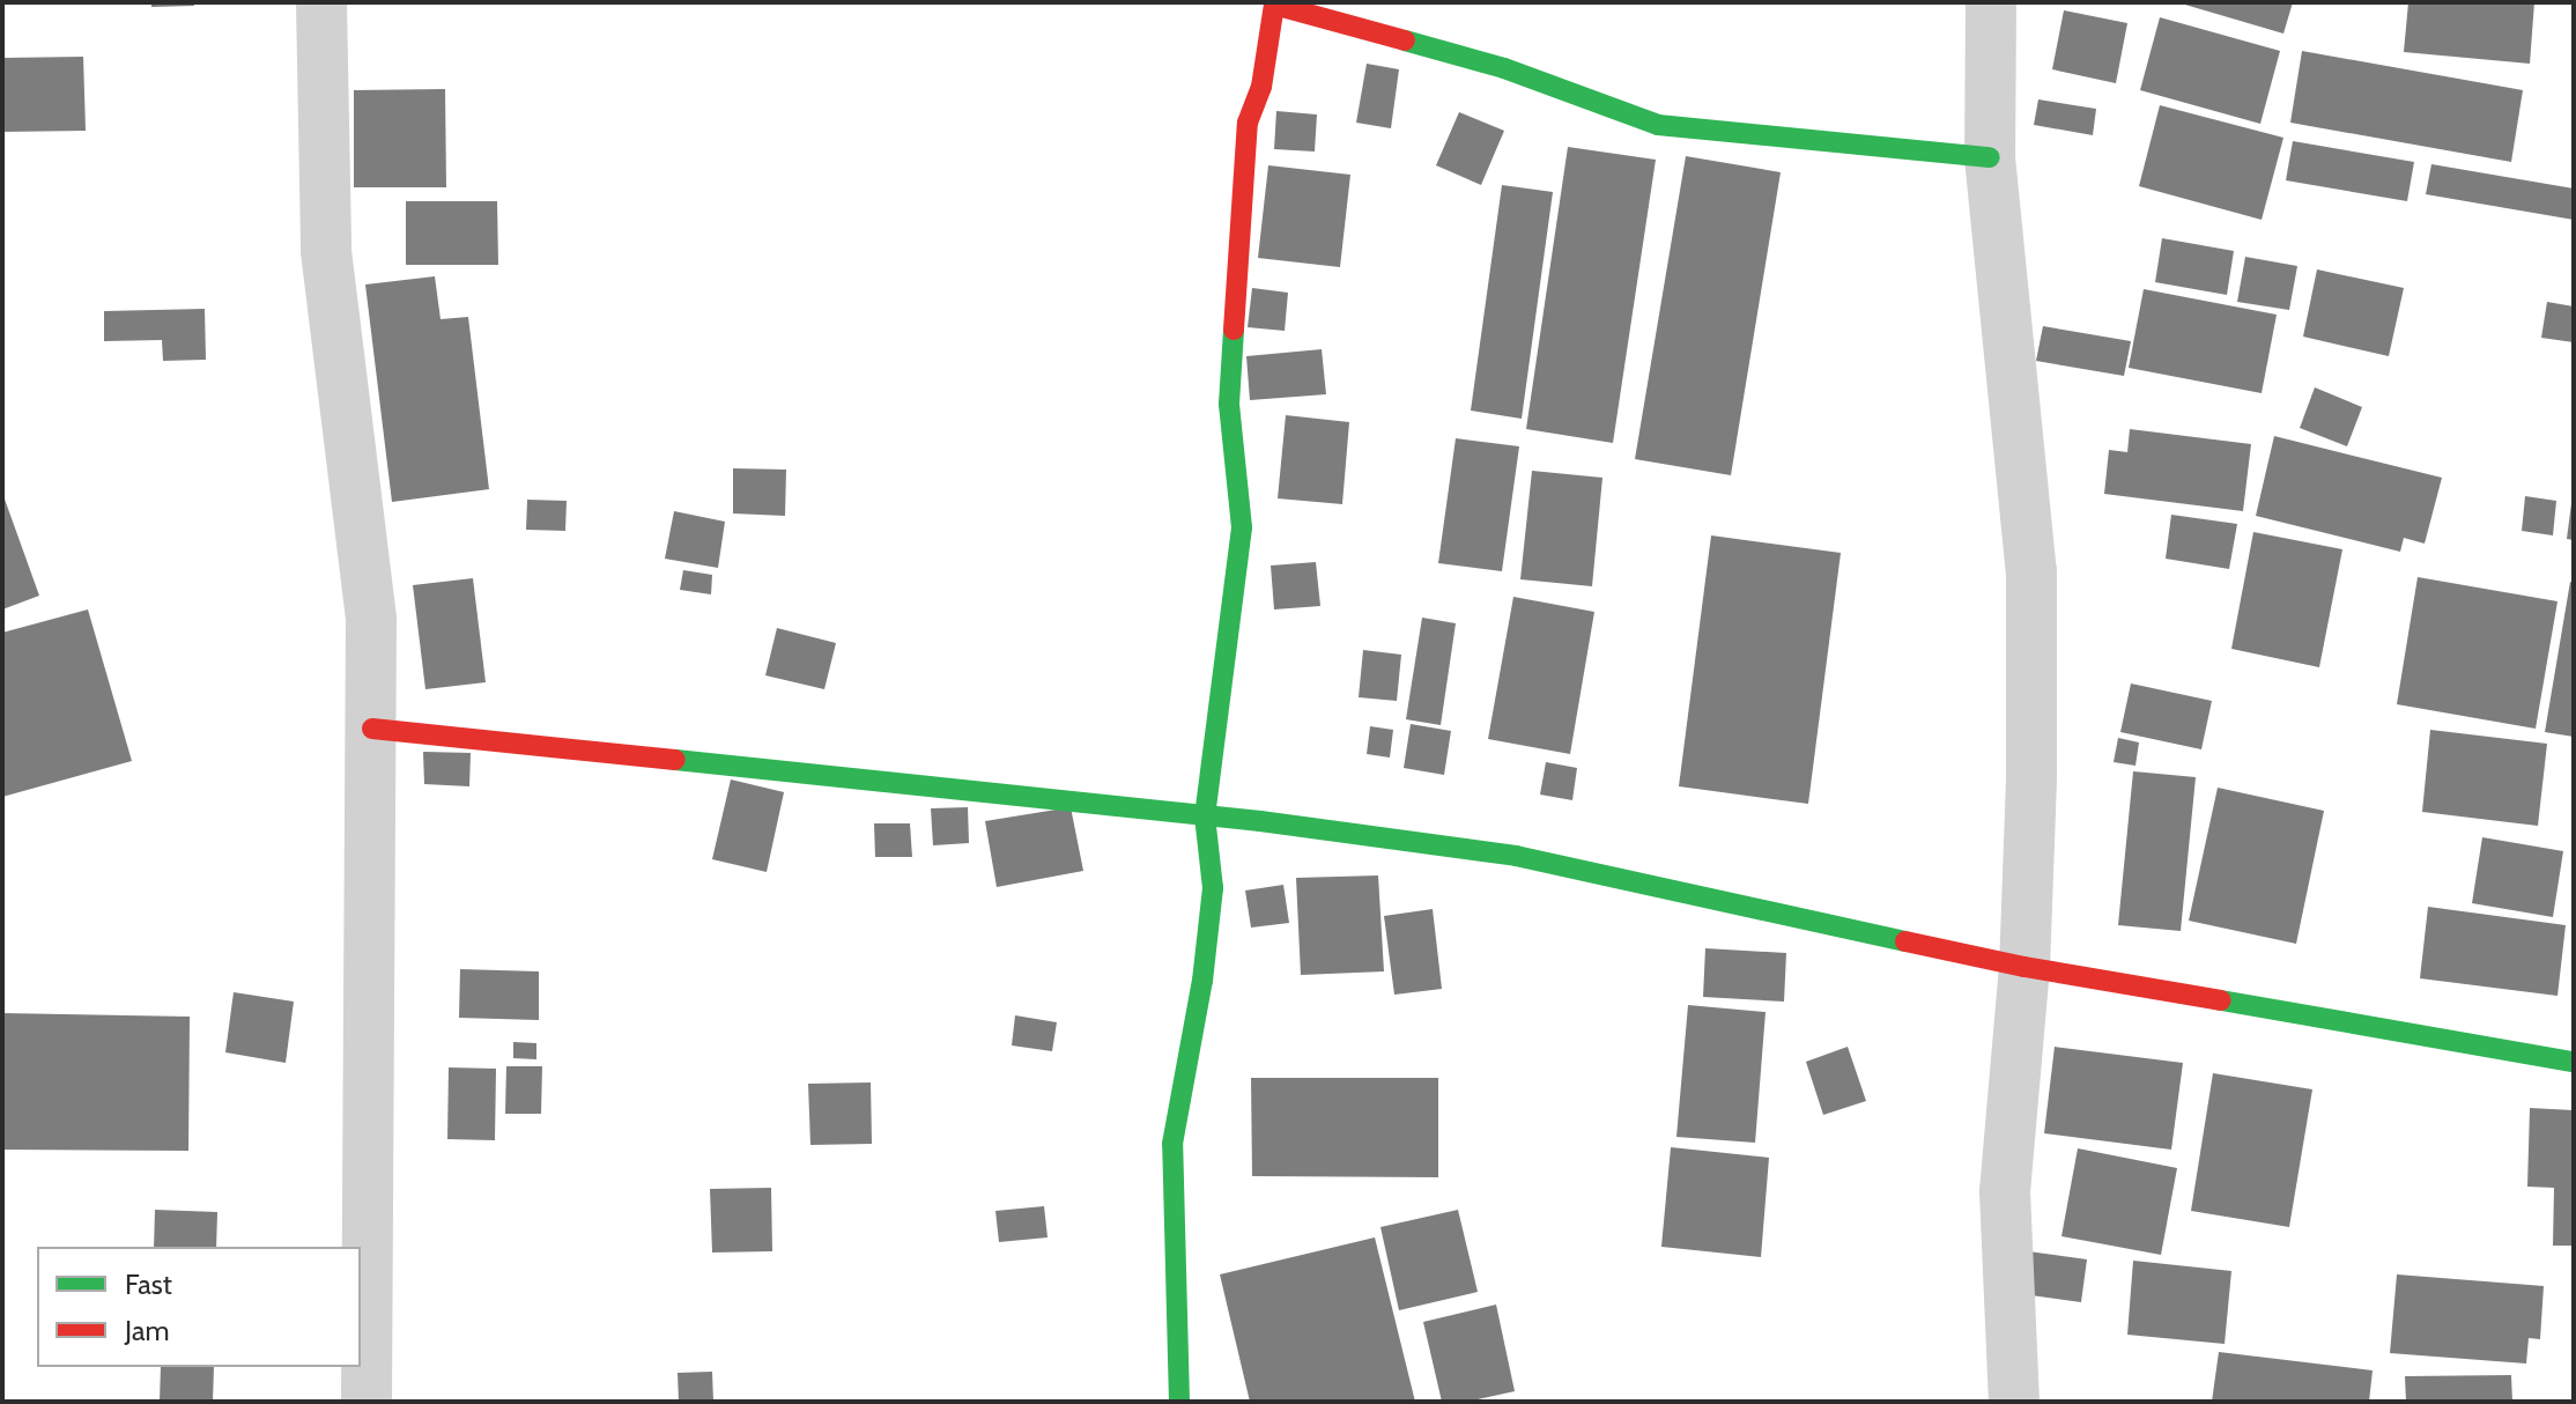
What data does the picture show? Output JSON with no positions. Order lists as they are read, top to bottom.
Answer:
{
  "legend": ["Fast", "Jam"]
}
